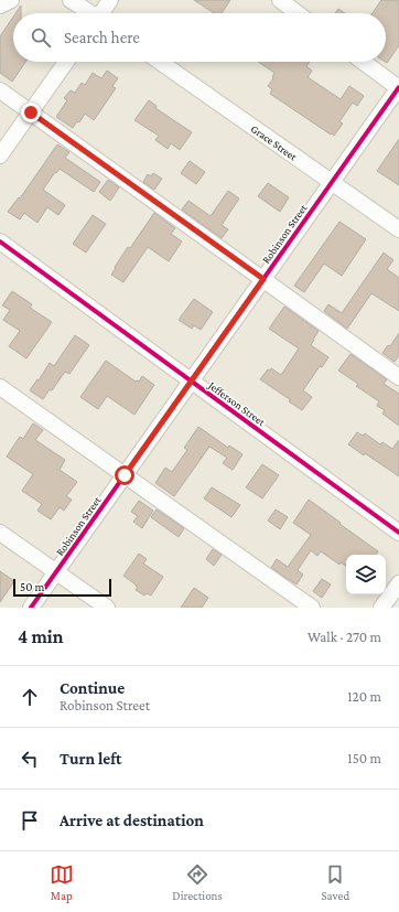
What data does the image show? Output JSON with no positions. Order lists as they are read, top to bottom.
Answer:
{
  "streets": {
    "street": ["Grace Street", "Robinson Street", "Jefferson Street"]
  },
  "crossings": [
    ["Grace Street", "Robinson Street"],
    ["Robinson Street", "Jefferson Street"]
  ],
  "scale_bar": "50 m",
  "page": {
    "search": "Search here",
    "scale": "50 m",
    "heading": ["4 min", "Walk · 270 m"],
    "list": [
      ["Continue", "Robinson Street", "120 m"],
      ["Turn left", "150 m"],
      "Arrive at destination"
    ],
    "nav": ["Map", "Directions", "Saved"]
  }
}
